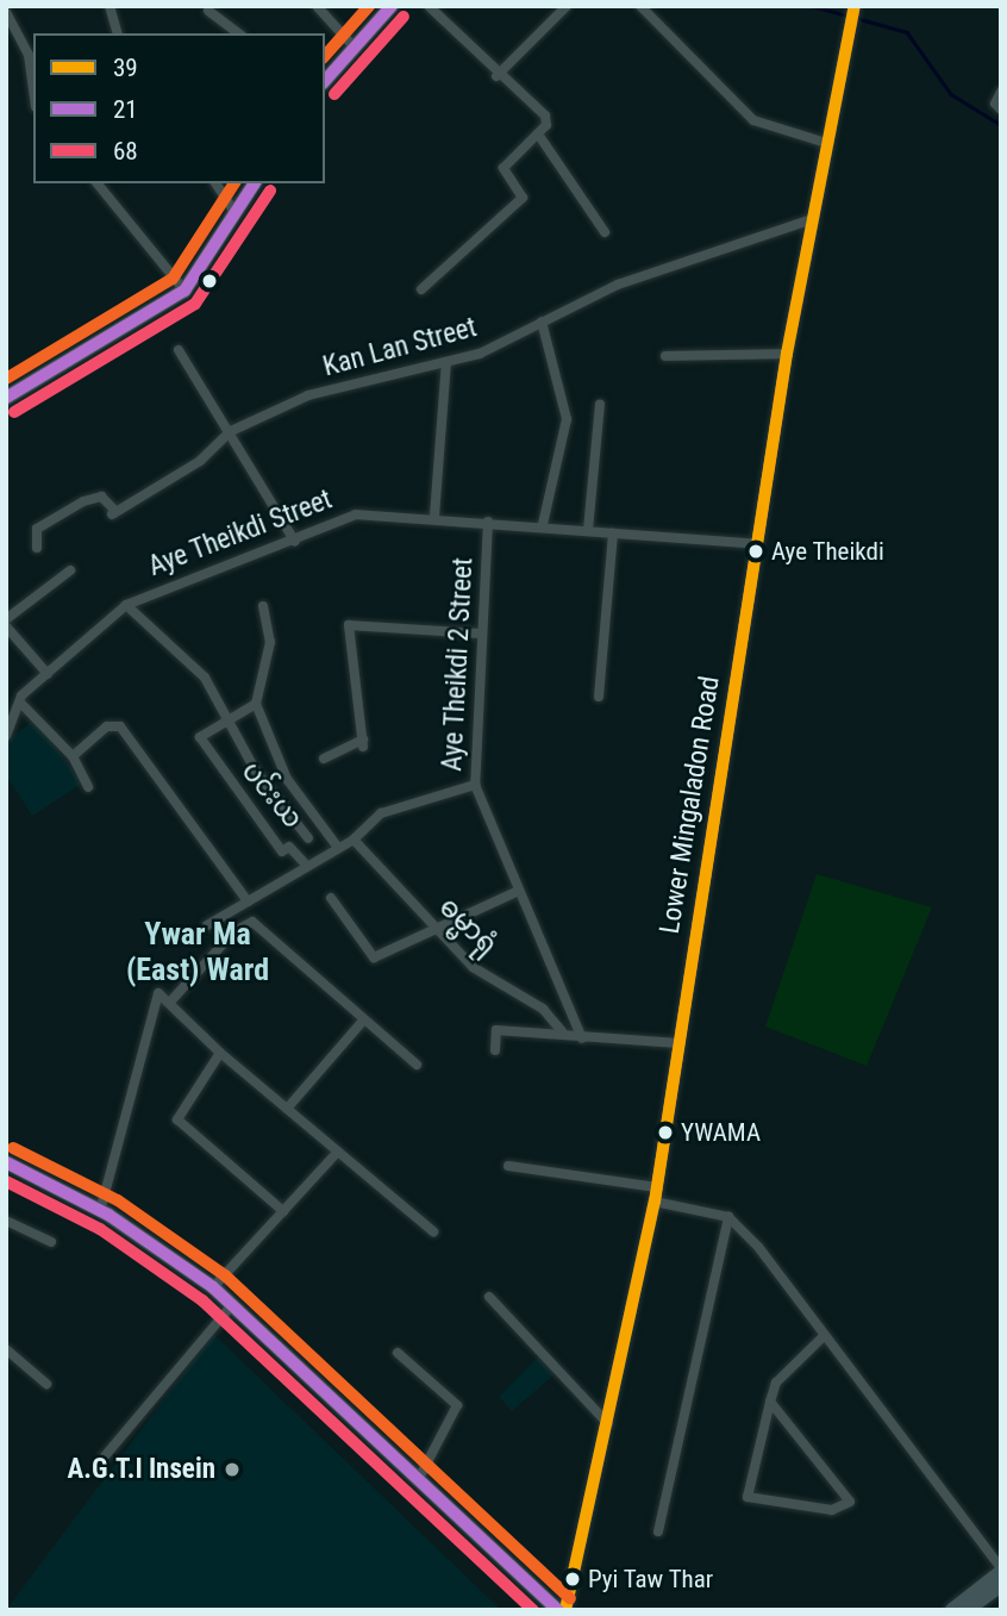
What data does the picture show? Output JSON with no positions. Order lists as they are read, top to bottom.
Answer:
{
  "streets": {
    "main road": ["Lower Mingaladon Road"],
    "street": [
      "Kan Lan Street",
      "Aye Theikdi Street",
      "Aye Theikdi 2 Street",
      "ပင်းယ",
      "ဓမ္မာရုံ"
    ]
  },
  "crossings": [
    ["Kan Lan Street", "Lower Mingaladon Road"],
    ["Aye Theikdi Street", "Aye Theikdi 2 Street"],
    ["Aye Theikdi Street", "Lower Mingaladon Road"]
  ],
  "districts": ["Ywar Ma (East) Ward"],
  "places": [
    "Aye Theikdi",
    "YWAMA",
    "A.G.T.I Insein",
    "Pyi Taw Thar"
  ],
  "lines": ["transit line 39", "transit line 21", "transit line 68"],
  "legend": ["39", "21", "68"]
}
